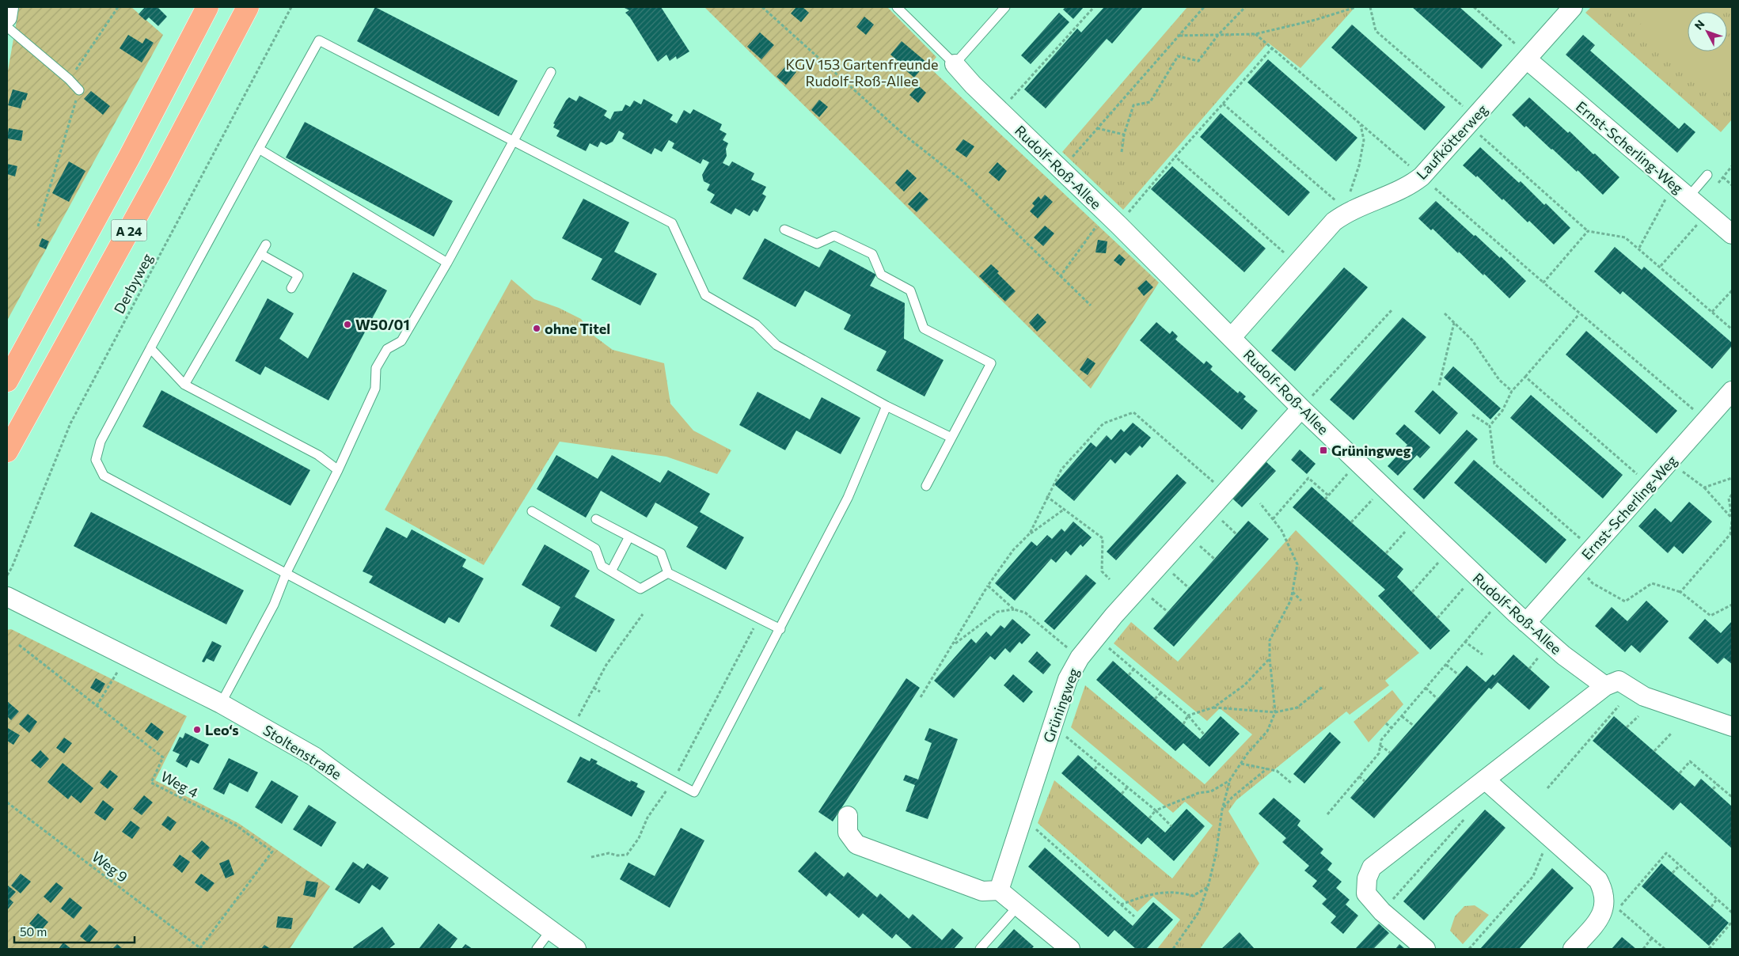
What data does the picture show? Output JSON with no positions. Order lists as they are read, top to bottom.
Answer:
{
  "streets": {
    "highway": ["A 24"],
    "street": [
      "Laufkötterweg",
      "Ernst-Scherling-Weg",
      "Rudolf-Roß-Allee",
      "Grüningweg",
      "Stoltenstraße"
    ],
    "path": ["Derbyweg", "Weg 4", "Weg 9"]
  },
  "crossings": [
    ["Laufkötterweg", "Ernst-Scherling-Weg"],
    ["Laufkötterweg", "Rudolf-Roß-Allee"],
    ["Ernst-Scherling-Weg", "Rudolf-Roß-Allee"],
    ["Rudolf-Roß-Allee", "Grüningweg"],
    ["Weg 4", "Weg 9"]
  ],
  "parks": ["KGV 153 Gartenfreunde Rudolf-Roß-Allee"],
  "places": {
    "other": ["W50/01", "ohne Titel", "Leo‘s"],
    "transit": ["Grüningweg"]
  },
  "scale_bar": "50 m",
  "north": "top left"
}
